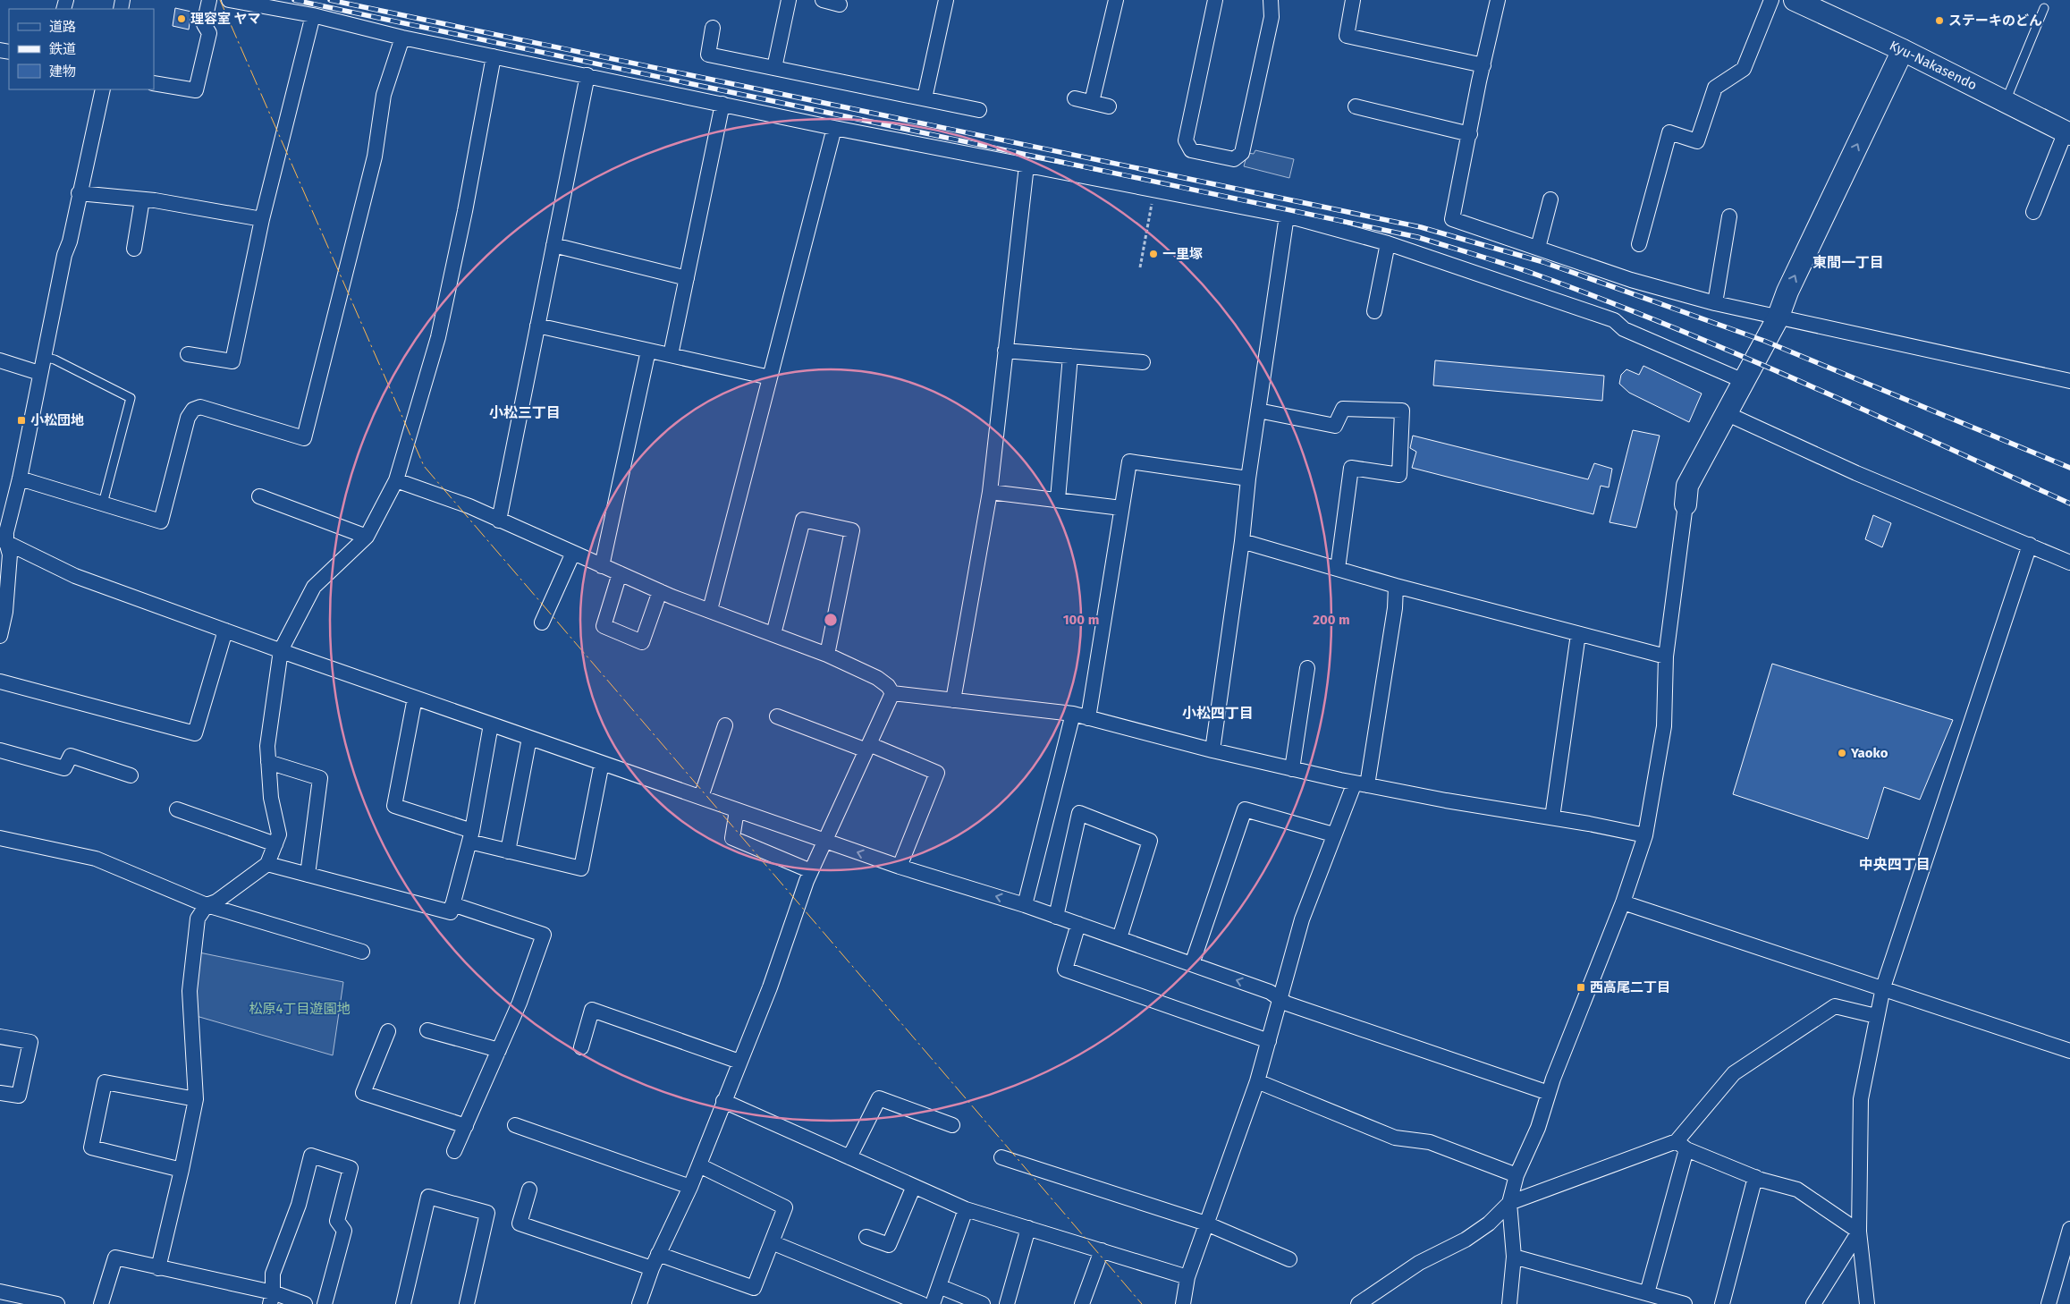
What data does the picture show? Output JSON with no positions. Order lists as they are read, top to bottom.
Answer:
{
  "streets": {
    "street": ["Kyu-Nakasendo"]
  },
  "districts": [
    "東間一丁目",
    "小松三丁目",
    "小松四丁目",
    "中央四丁目"
  ],
  "parks": ["松原4丁目遊園地"],
  "places": {
    "other": [
      "理容室 ヤマ",
      "ステーキのどん",
      "一里塚",
      "Yaoko"
    ],
    "transit": ["小松団地", "西高尾二丁目"]
  },
  "legend": ["道路", "鉄道", "建物"],
  "rings": ["100 m", "200 m"]
}
